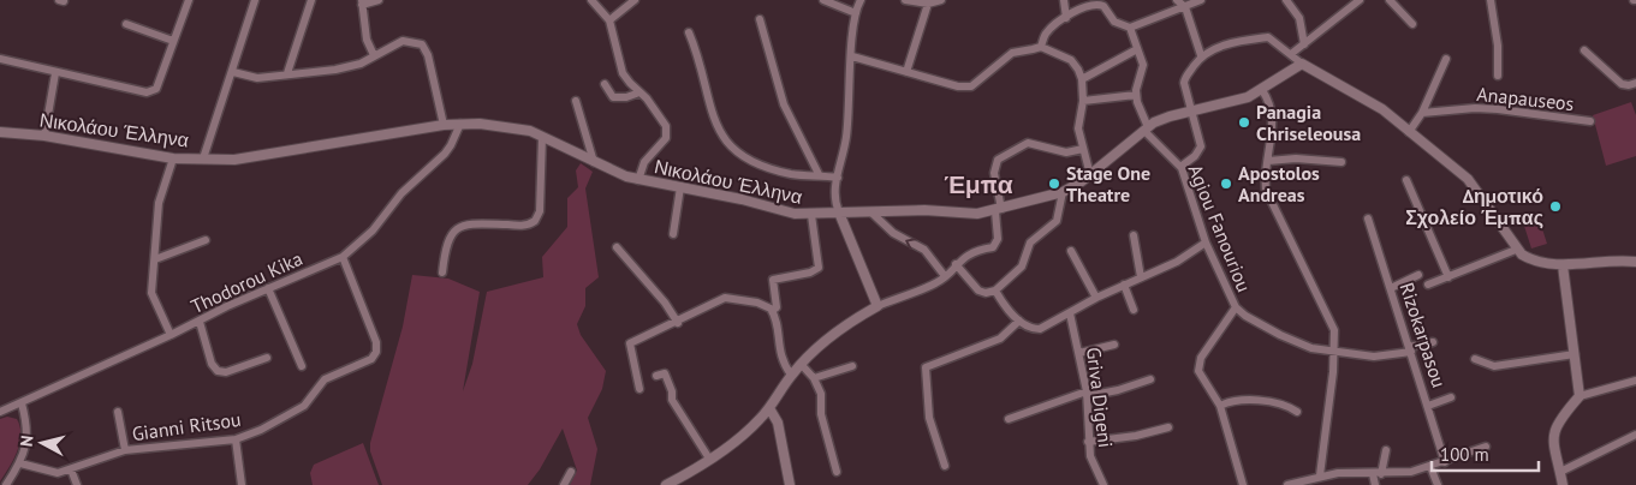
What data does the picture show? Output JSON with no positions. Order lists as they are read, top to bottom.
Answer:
{
  "streets": {
    "street": [
      "Anapauseos",
      "Νικολάου Έλληνα",
      "Agiou Fanouriou",
      "Thodorou Kika",
      "Rizokarpasou",
      "Griva Digeni",
      "Gianni Ritsou"
    ]
  },
  "crossings": [
    ["Νικολάου Έλληνα", "Agiou Fanouriou"],
    ["Νικολάου Έλληνα", "Thodorou Kika"],
    ["Agiou Fanouriou", "Rizokarpasou"],
    ["Thodorou Kika", "Gianni Ritsou"]
  ],
  "districts": ["Έμπα"],
  "places": [
    "Panagia Chriseleousa",
    "Stage One Theatre",
    "Apostolos Andreas",
    "Δημοτικό Σχολείο Έμπας"
  ],
  "scale_bar": "100 m",
  "north": "left"
}
